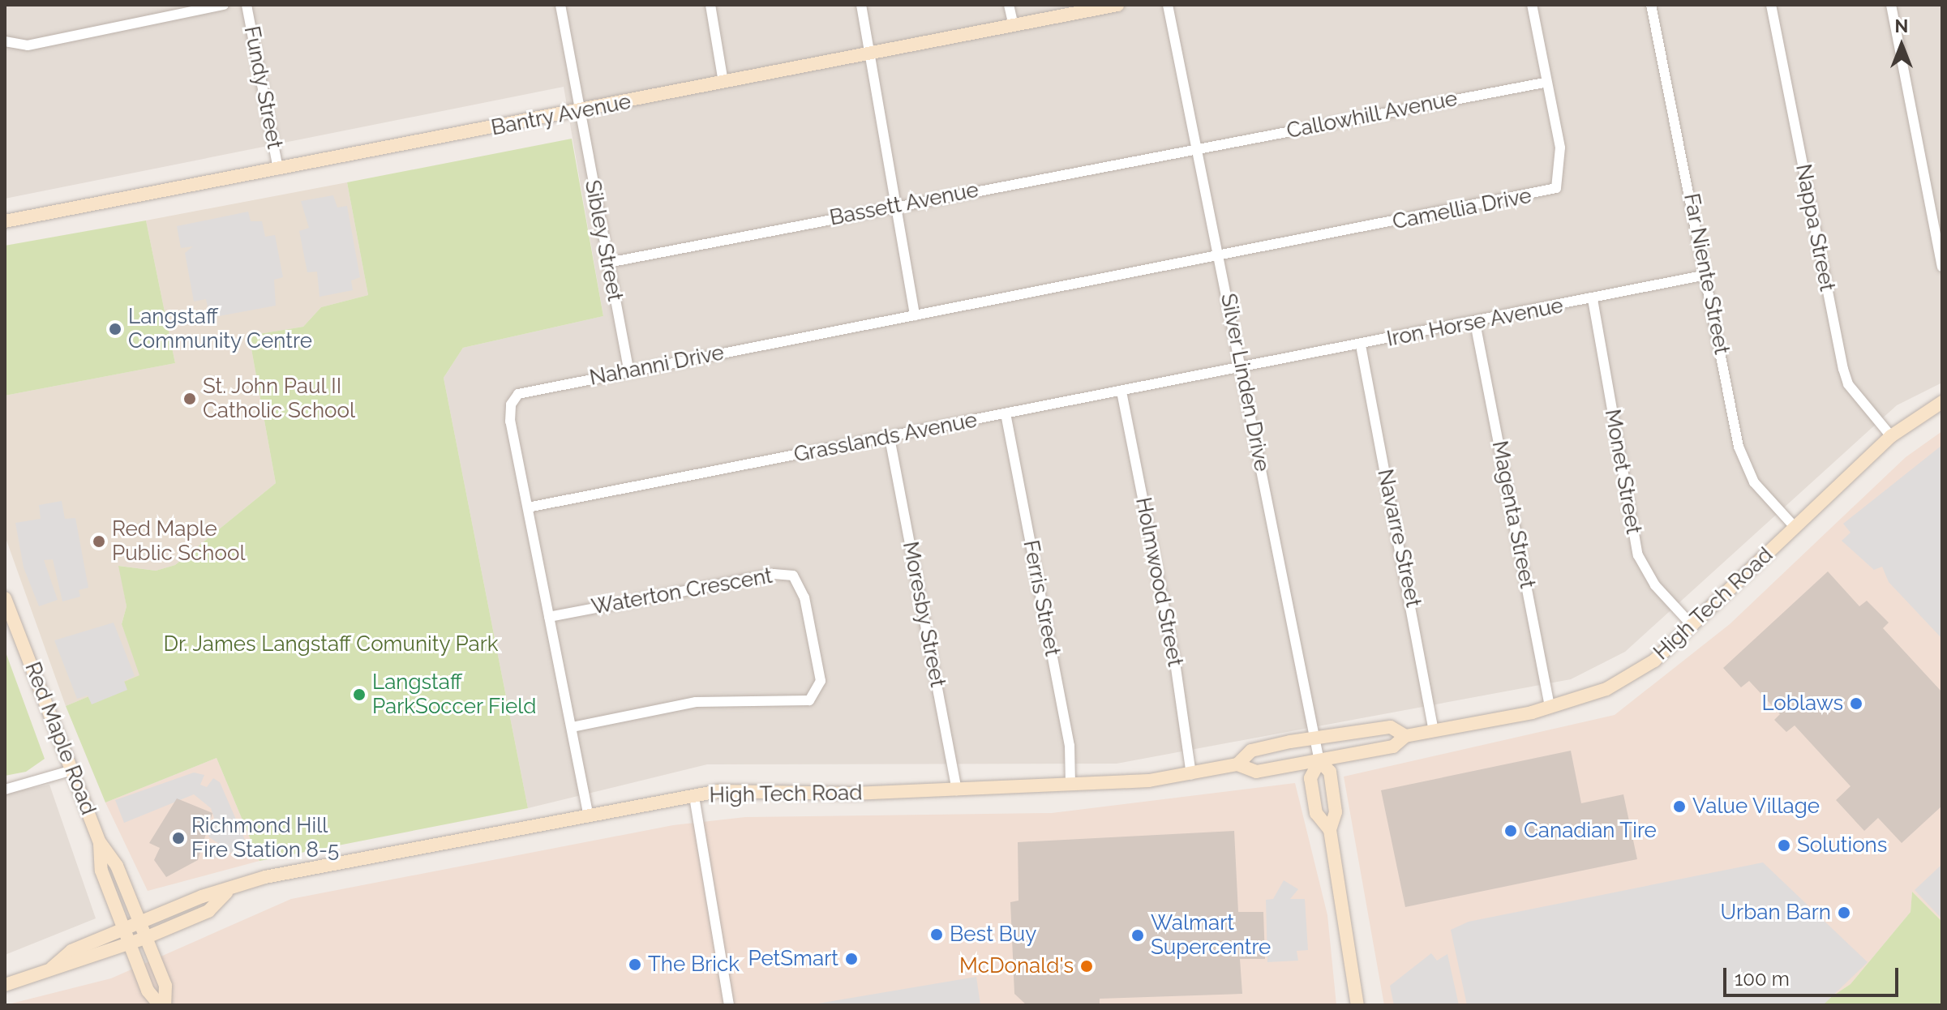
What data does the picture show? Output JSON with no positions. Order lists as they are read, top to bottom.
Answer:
{
  "streets": {
    "street": [
      "Fundy Street",
      "Bantry Avenue",
      "Callowhill Avenue",
      "Bassett Avenue",
      "Camellia Drive",
      "Nappa Street",
      "Sibley Street",
      "Far Niente Street",
      "Iron Horse Avenue",
      "Nahanni Drive",
      "Silver Linden Drive",
      "Grasslands Avenue",
      "Monet Street",
      "Magenta Street",
      "Navarre Street",
      "Holmwood Street",
      "Waterton Crescent",
      "Ferris Street",
      "High Tech Road",
      "Moresby Street",
      "Red Maple Road"
    ]
  },
  "crossings": [
    ["Fundy Street", "Bantry Avenue"],
    ["Bantry Avenue", "Sibley Street"],
    ["Callowhill Avenue", "Bassett Avenue"],
    ["Callowhill Avenue", "Camellia Drive"],
    ["Callowhill Avenue", "Silver Linden Drive"],
    ["Bassett Avenue", "Sibley Street"],
    ["Bassett Avenue", "Silver Linden Drive"],
    ["Camellia Drive", "Nahanni Drive"],
    ["Camellia Drive", "Silver Linden Drive"],
    ["Nappa Street", "High Tech Road"],
    ["Sibley Street", "Nahanni Drive"],
    ["Far Niente Street", "Iron Horse Avenue"],
    ["Far Niente Street", "High Tech Road"],
    ["Iron Horse Avenue", "Silver Linden Drive"],
    ["Iron Horse Avenue", "Grasslands Avenue"],
    ["Iron Horse Avenue", "Monet Street"],
    ["Iron Horse Avenue", "Magenta Street"],
    ["Iron Horse Avenue", "Navarre Street"],
    ["Nahanni Drive", "Silver Linden Drive"],
    ["Nahanni Drive", "Grasslands Avenue"],
    ["Nahanni Drive", "Waterton Crescent"],
    ["Nahanni Drive", "High Tech Road"],
    ["Silver Linden Drive", "Grasslands Avenue"],
    ["Silver Linden Drive", "High Tech Road"],
    ["Grasslands Avenue", "Holmwood Street"],
    ["Grasslands Avenue", "Ferris Street"],
    ["Grasslands Avenue", "Moresby Street"],
    ["Monet Street", "High Tech Road"],
    ["Magenta Street", "High Tech Road"],
    ["Navarre Street", "High Tech Road"],
    ["Holmwood Street", "High Tech Road"],
    ["Ferris Street", "High Tech Road"],
    ["High Tech Road", "Moresby Street"],
    ["High Tech Road", "Red Maple Road"]
  ],
  "parks": ["Dr. James Langstaff Comunity Park"],
  "places": [
    "Langstaff Community Centre",
    "St. John Paul II Catholic School",
    "Red Maple Public School",
    "Langstaff ParkSoccer Field",
    "Loblaws",
    "Value Village",
    "Canadian Tire",
    "Richmond Hill Fire Station 8-5",
    "Solutions",
    "Urban Barn",
    "Best Buy",
    "Walmart Supercentre",
    "PetSmart",
    "The Brick",
    "McDonald's"
  ],
  "scale_bar": "100 m",
  "north": "top"
}
